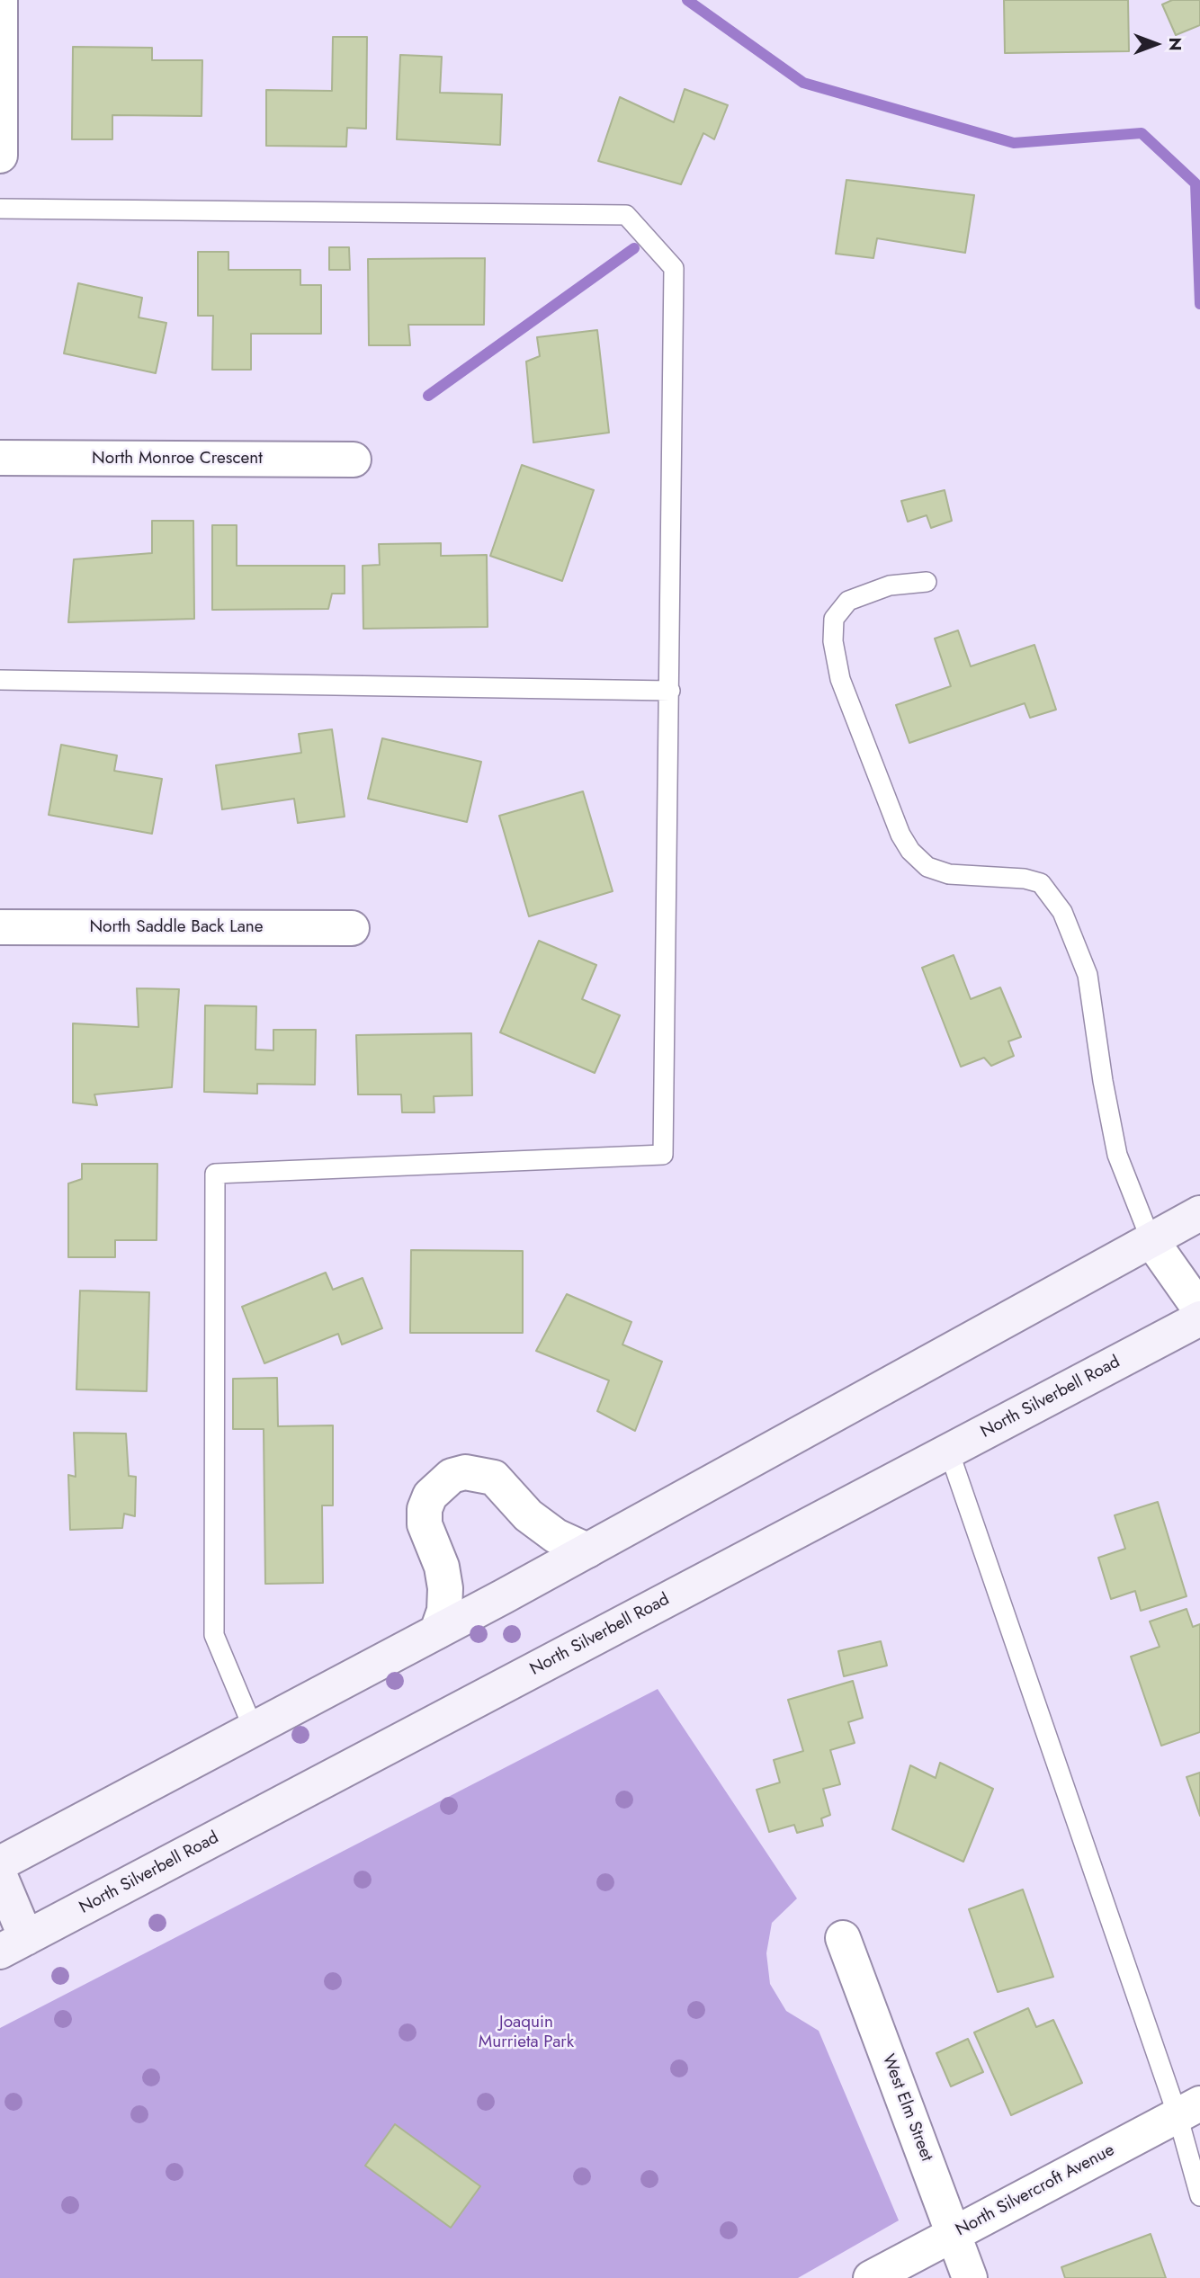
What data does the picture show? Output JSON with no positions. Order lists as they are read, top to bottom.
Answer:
{
  "streets": {
    "main road": ["North Silverbell Road"],
    "street": [
      "North Monroe Crescent",
      "North Saddle Back Lane",
      "West Elm Street",
      "North Silvercroft Avenue"
    ]
  },
  "crossings": [
    ["West Elm Street", "North Silvercroft Avenue"]
  ],
  "parks": ["Joaquin Murrieta Park"],
  "north": "right"
}
